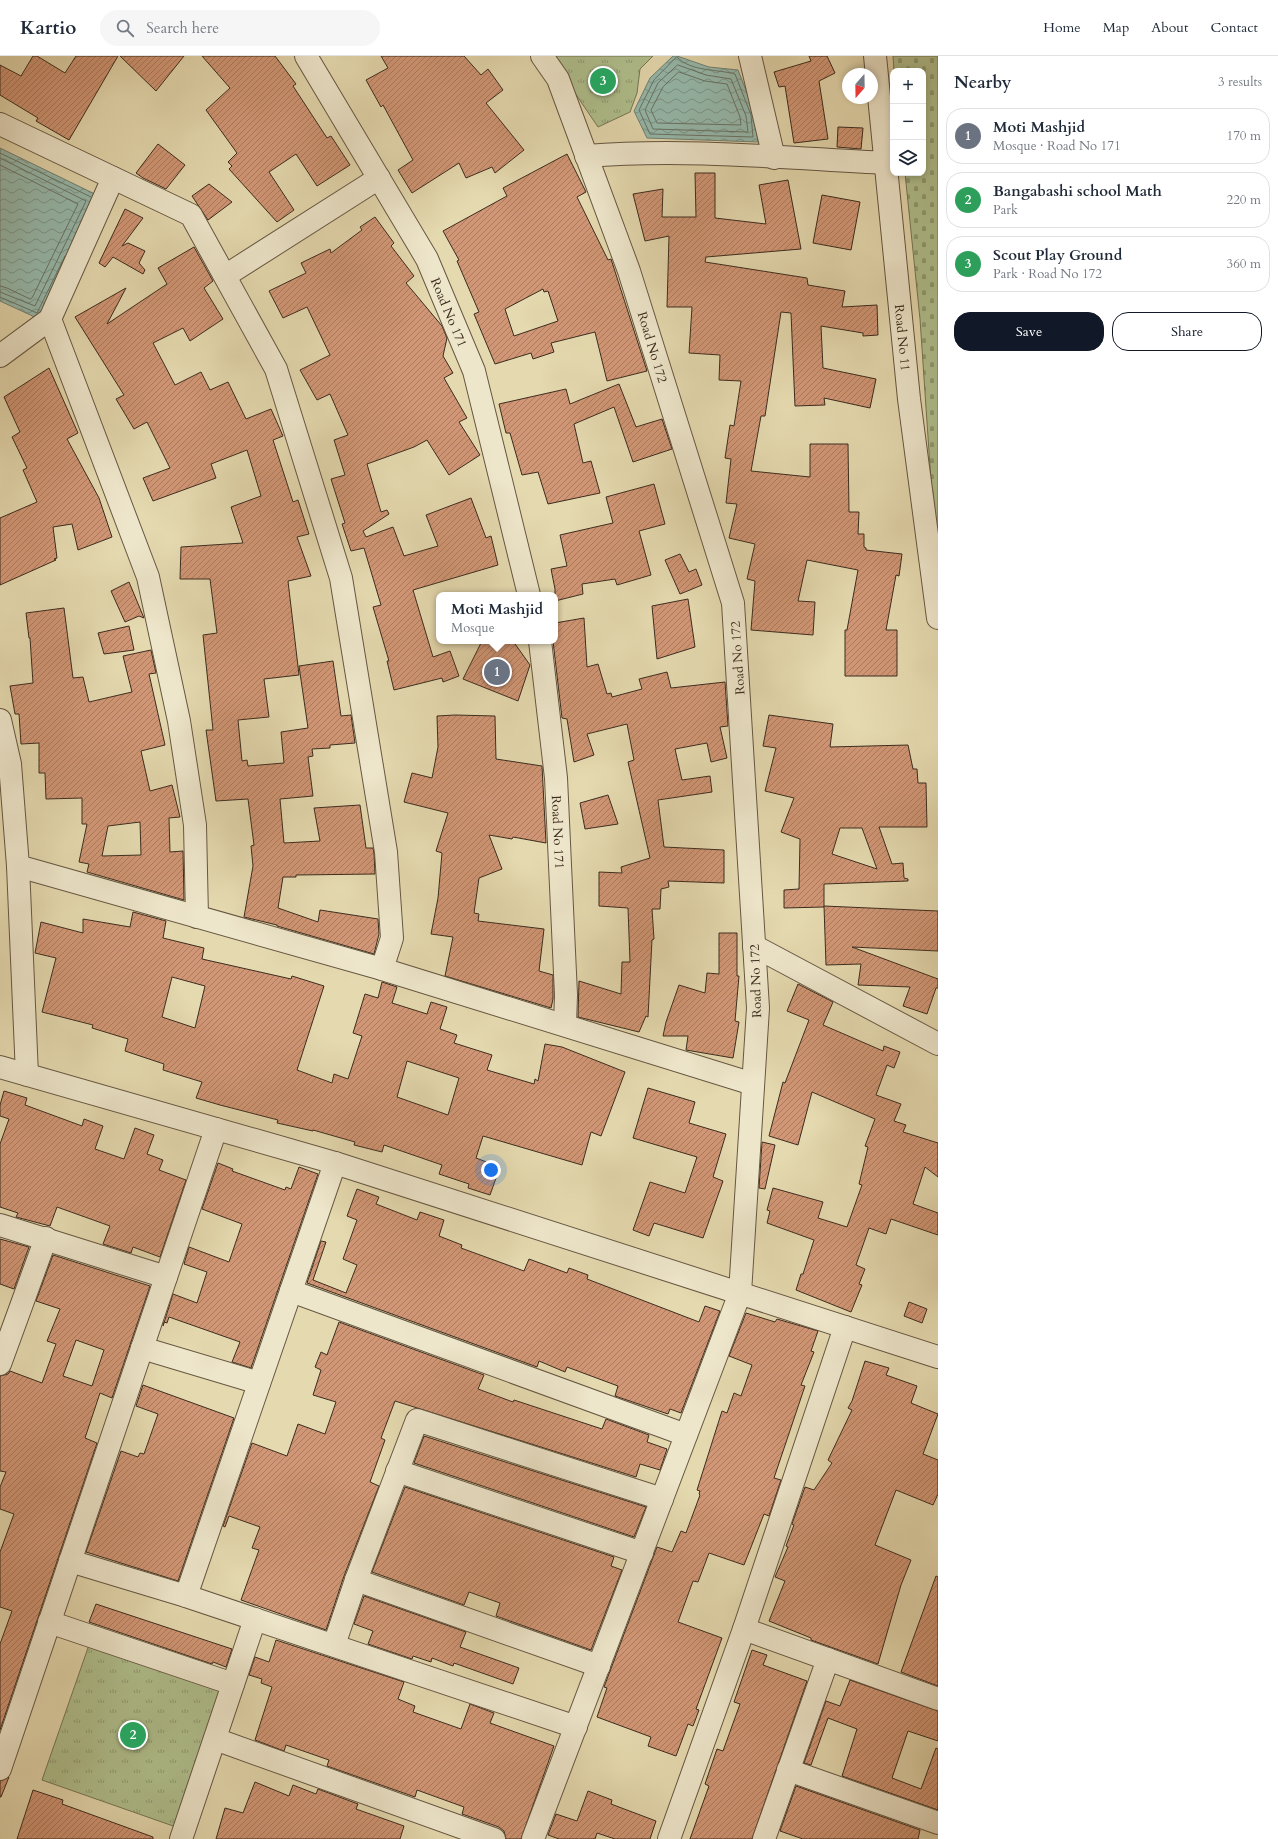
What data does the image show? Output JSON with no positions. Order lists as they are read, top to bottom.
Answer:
{
  "streets": {
    "street": ["Road No 171", "Road No 11", "Road No 172"]
  },
  "north": "bottom",
  "page": {
    "header": "Kartio",
    "search": "Search here",
    "nav": [
      "Home",
      "Map",
      "About",
      "Contact"
    ],
    "heading": ["Nearby", "3 results"],
    "pins": ["3", "1", "2"],
    "map_buttons": ["+", "−"],
    "list": [
      {
        "mark": "1",
        "name": "Moti Mashjid",
        "note": "Mosque · Road No 171",
        "value": "170 m"
      },
      {
        "mark": "2",
        "name": "Bangabashi school Math",
        "note": "Park",
        "value": "220 m"
      },
      {
        "mark": "3",
        "name": "Scout Play Ground",
        "note": "Park · Road No 172",
        "value": "360 m"
      }
    ],
    "buttons": ["Save", "Share"],
    "popup": ["Moti Mashjid", "Mosque"]
  }
}
